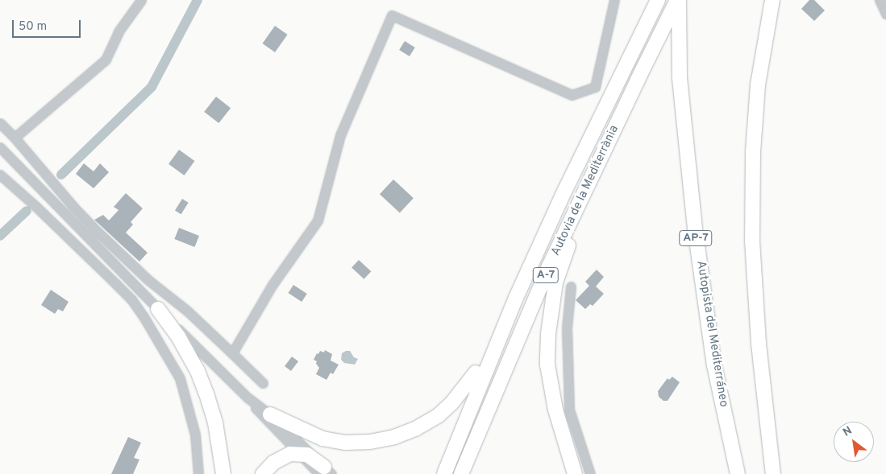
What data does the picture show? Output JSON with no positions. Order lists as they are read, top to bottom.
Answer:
{
  "streets": {
    "highway": [
      "Autovia de la Mediterrània",
      "AP-7",
      "A-7",
      "Autopista del Mediterráneo"
    ]
  },
  "crossings": [
    ["Autovia de la Mediterrània", "Autopista del Mediterráneo"]
  ],
  "scale_bar": "50 m",
  "north": "top left"
}
